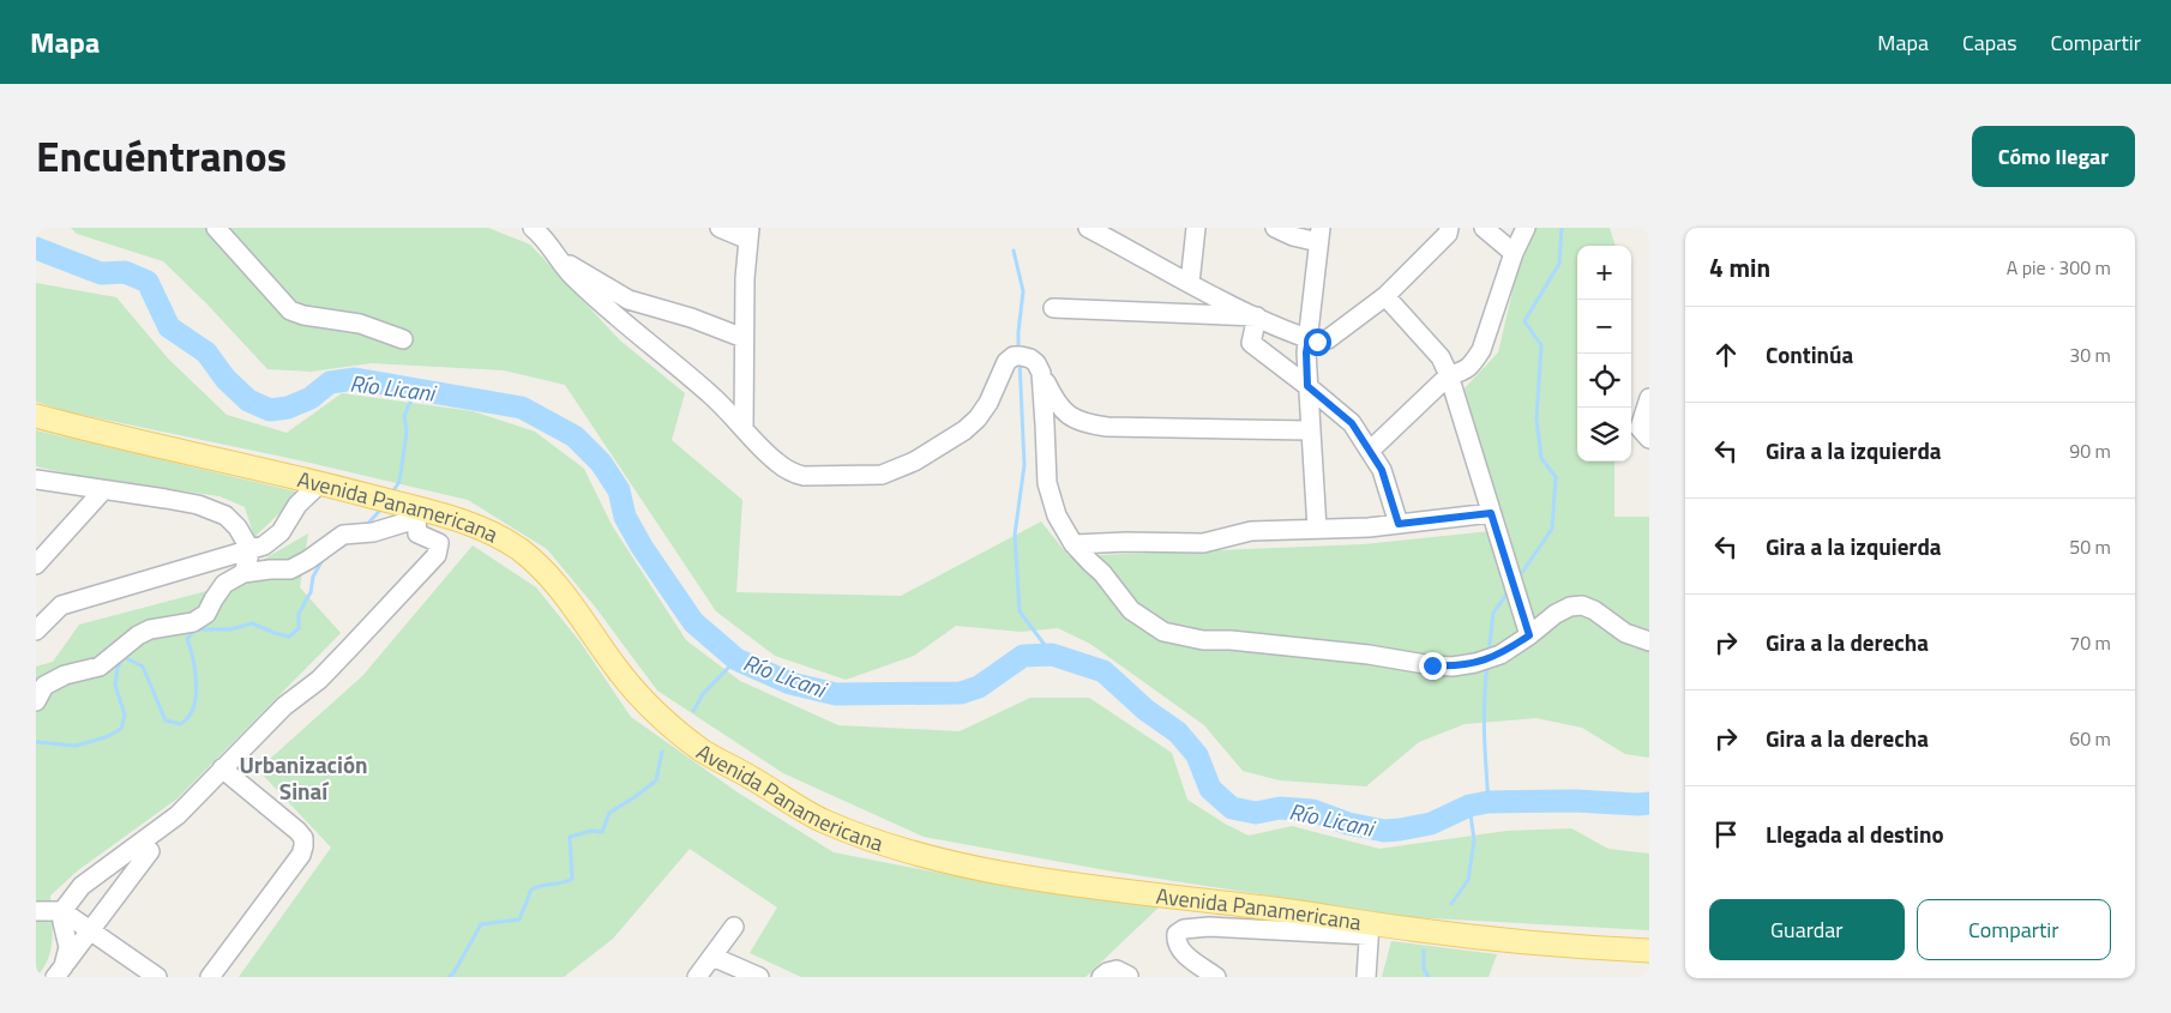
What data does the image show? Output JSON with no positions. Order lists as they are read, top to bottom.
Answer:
{
  "streets": {
    "main road": ["Avenida Panamericana"]
  },
  "districts": ["Urbanización Sinaí"],
  "water": ["Río Licani"],
  "page": {
    "header": "Mapa",
    "nav": ["Mapa", "Capas", "Compartir"],
    "title": "Encuéntranos",
    "buttons": [
      "Cómo llegar",
      ["Guardar", "Compartir"]
    ],
    "heading": ["4 min", "A pie · 300 m"],
    "map_buttons": ["+", "−"],
    "list": [
      ["Continúa", "30 m"],
      ["Gira a la izquierda", "90 m"],
      ["Gira a la izquierda", "50 m"],
      ["Gira a la derecha", "70 m"],
      ["Gira a la derecha", "60 m"],
      "Llegada al destino"
    ]
  }
}
